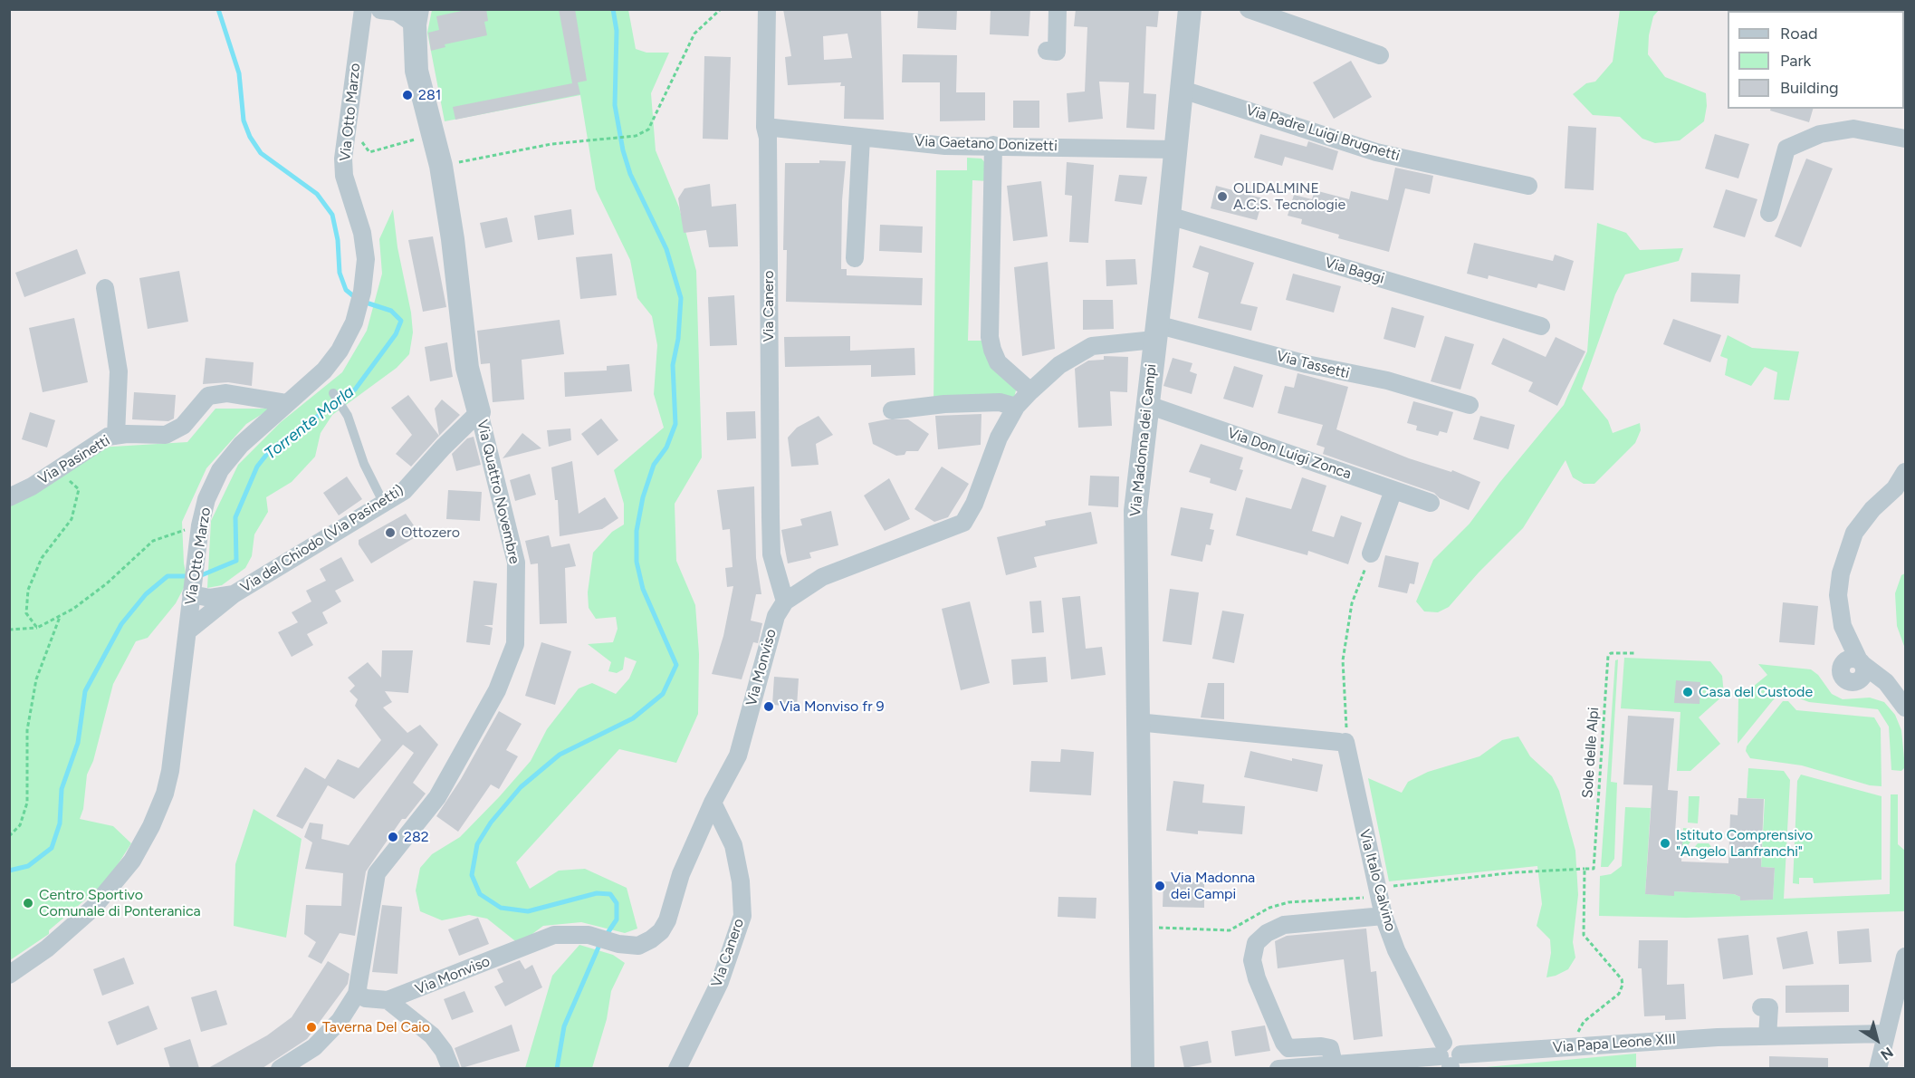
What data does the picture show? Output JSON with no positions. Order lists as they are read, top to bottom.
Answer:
{
  "streets": {
    "street": [
      "Via Otto Marzo",
      "Via Padre Luigi Brugnetti",
      "Via Gaetano Donizetti",
      "Via Baggi",
      "Via Canero",
      "Via Tassetti",
      "Via Madonna dei Campi",
      "Via Don Luigi Zonca",
      "Via Pasinetti",
      "Via Quattro Novembre",
      "Via del Chiodo (Via Pasinetti)",
      "Via Monviso",
      "Via Italo Calvino",
      "Via Papa Leone XIII"
    ],
    "path": ["Sole delle Alpi"]
  },
  "crossings": [
    ["Via Otto Marzo", "Via Pasinetti"],
    ["Via Otto Marzo", "Via Quattro Novembre"],
    ["Via Otto Marzo", "Via del Chiodo (Via Pasinetti)"],
    ["Via Padre Luigi Brugnetti", "Via Madonna dei Campi"],
    ["Via Gaetano Donizetti", "Via Canero"],
    ["Via Gaetano Donizetti", "Via Madonna dei Campi"],
    ["Via Baggi", "Via Madonna dei Campi"],
    ["Via Canero", "Via Monviso"],
    ["Via Tassetti", "Via Madonna dei Campi"],
    ["Via Madonna dei Campi", "Via Don Luigi Zonca"],
    ["Via Quattro Novembre", "Via del Chiodo (Via Pasinetti)"],
    ["Sole delle Alpi", "Via Papa Leone XIII"],
    ["Via Italo Calvino", "Via Papa Leone XIII"]
  ],
  "water": ["Torrente Morla"],
  "places": [
    "281",
    "OLIDALMINE A.C.S. Tecnologie",
    "Ottozero",
    "Casa del Custode",
    "Via Monviso fr 9",
    "282",
    "Istituto Comprensivo \"Angelo Lanfranchi\"",
    "Via Madonna dei Campi",
    "Centro Sportivo Comunale di Ponteranica",
    "Taverna Del Caio"
  ],
  "legend": ["Road", "Park", "Building"],
  "north": "bottom right"
}
